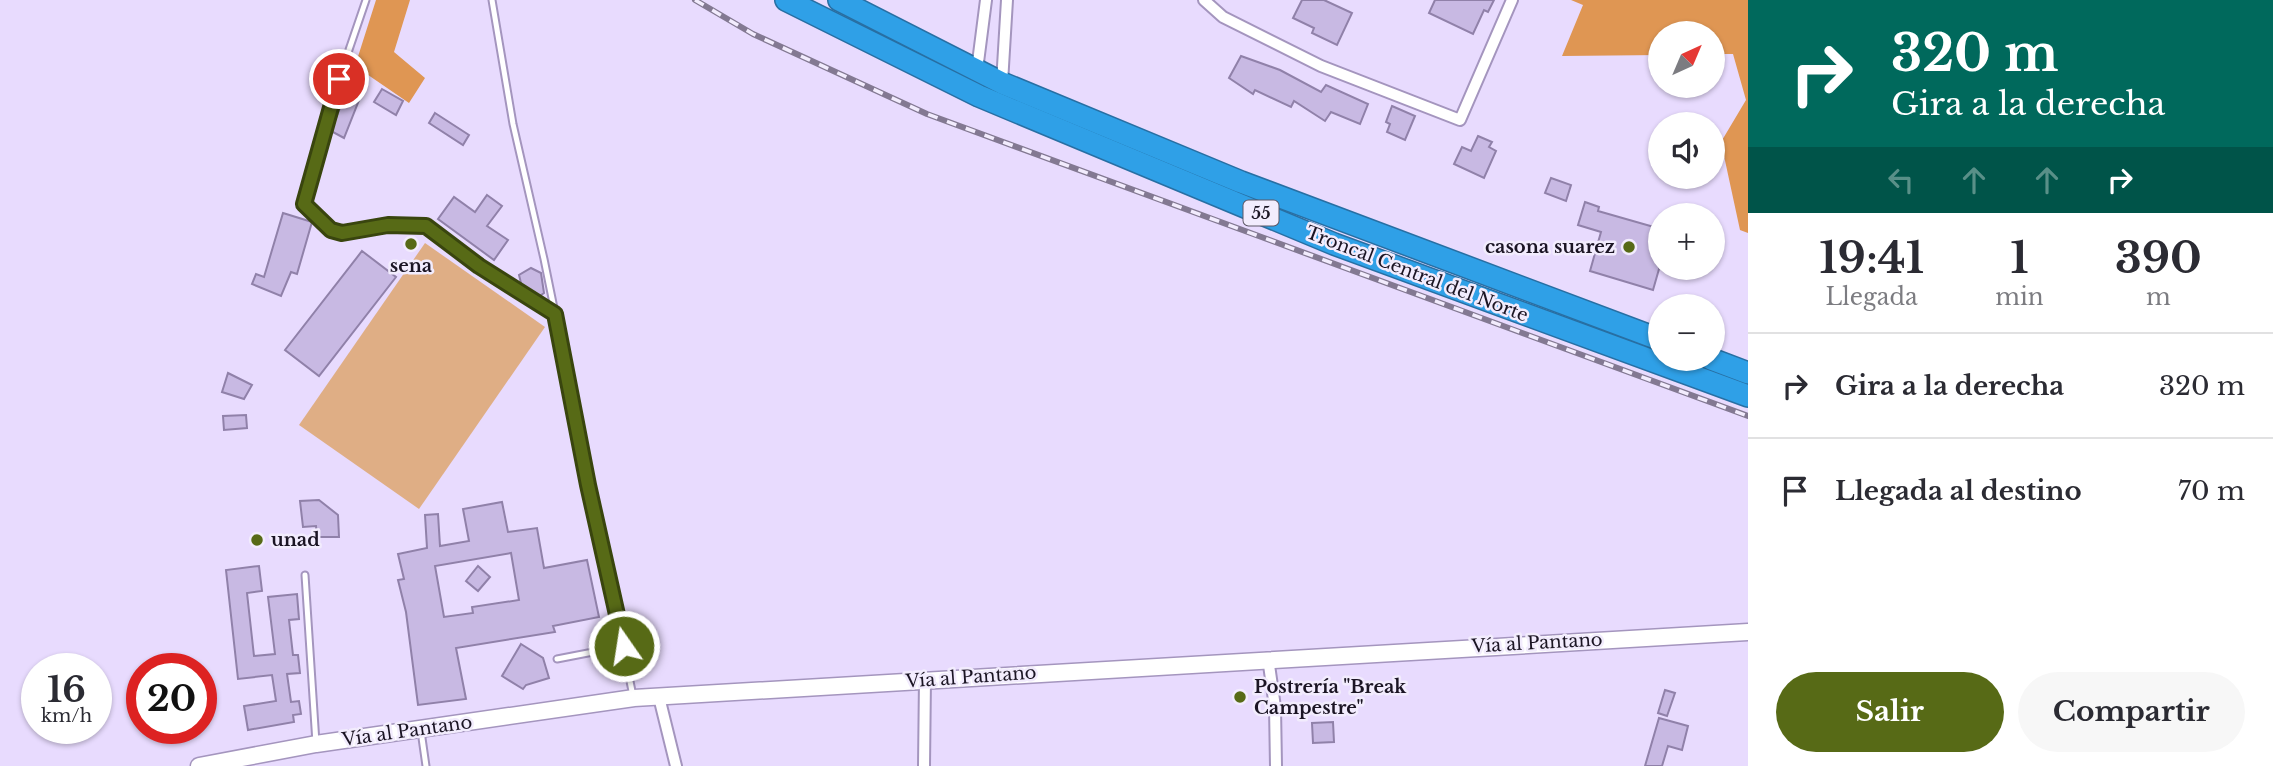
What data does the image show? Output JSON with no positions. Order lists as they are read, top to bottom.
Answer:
{
  "streets": {
    "highway": ["55", "Troncal Central del Norte"],
    "main road": ["Vía al Pantano"]
  },
  "places": [
    "sena",
    "casona suarez",
    "unad",
    "Postrería \"Break Campestre\""
  ],
  "north": "top right",
  "page": {
    "turn": ["320 m", "Gira a la derecha"],
    "map_buttons": ["+", "−"],
    "eta": [
      "19:41",
      "Llegada",
      "1",
      "min",
      "390",
      "m"
    ],
    "list": [
      {
        "name": "Gira a la derecha",
        "value": "320 m"
      },
      {
        "name": "Llegada al destino",
        "value": "70 m"
      }
    ],
    "speed": "16 km/h",
    "limit": "20",
    "buttons": ["Salir", "Compartir"]
  }
}
